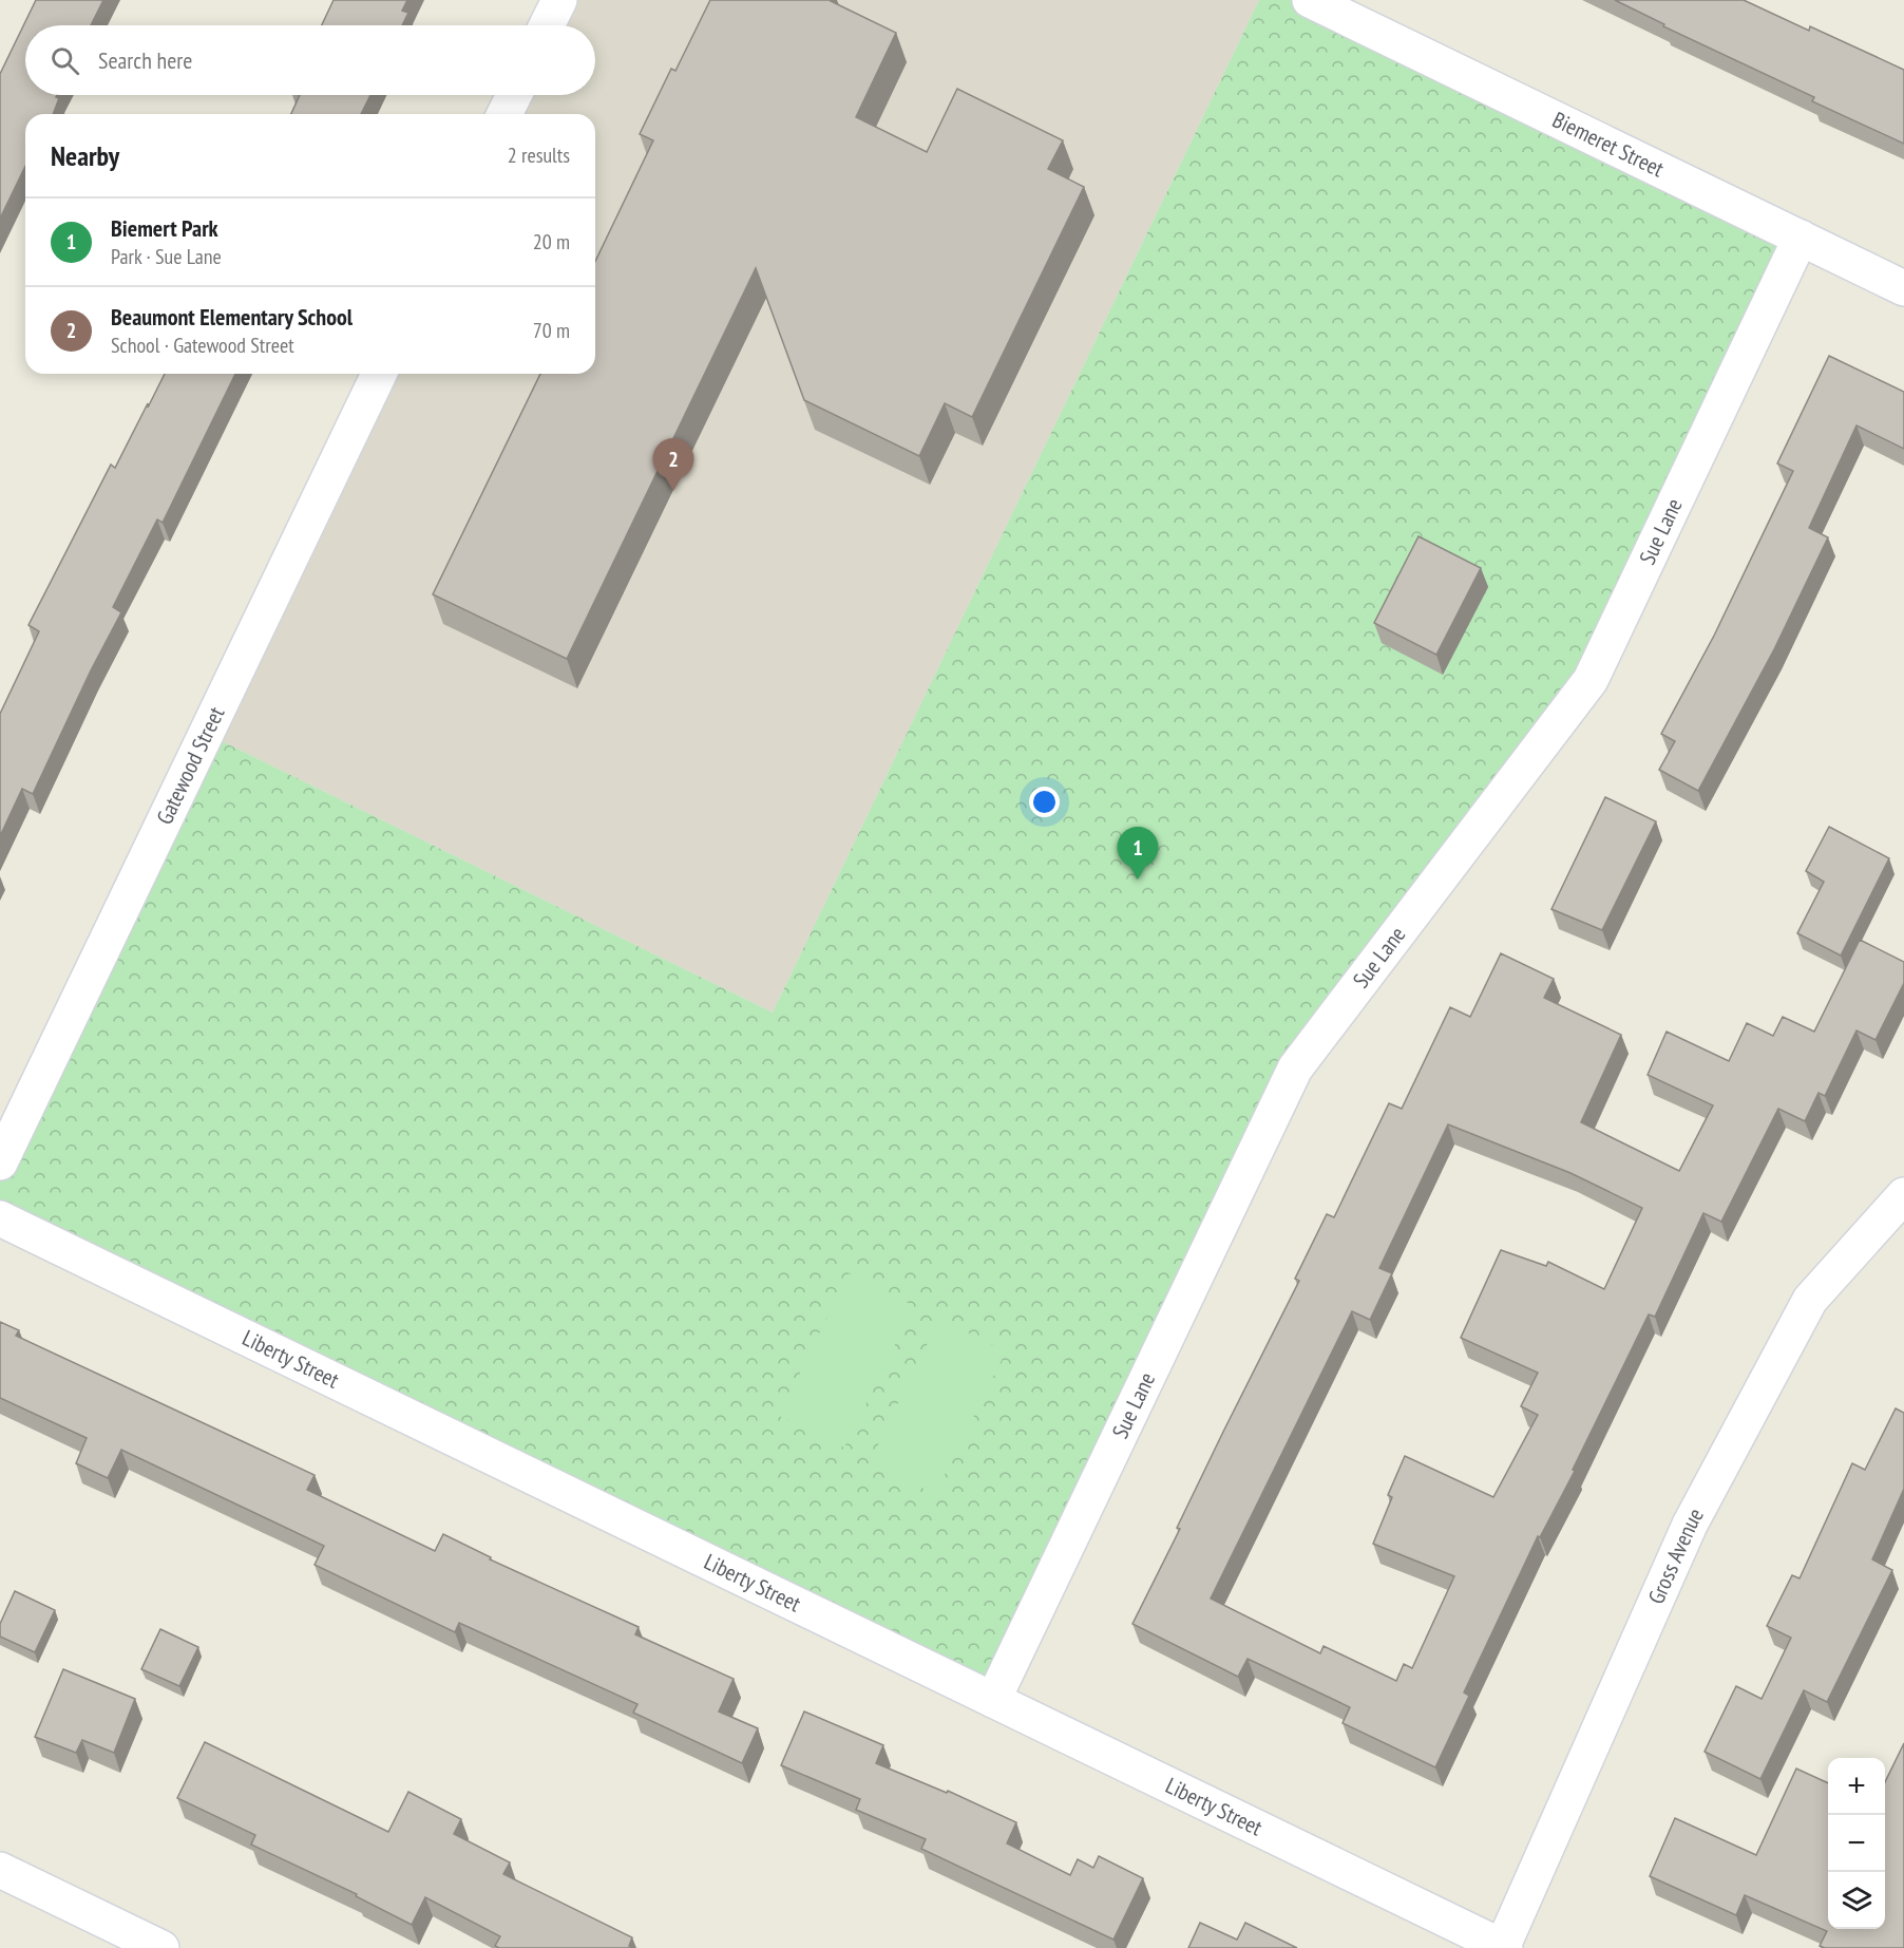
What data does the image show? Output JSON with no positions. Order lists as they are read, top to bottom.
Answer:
{
  "streets": {
    "street": [
      "Biemeret Street",
      "Sue Lane",
      "Gatewood Street",
      "Liberty Street",
      "Gross Avenue"
    ]
  },
  "crossings": [
    ["Biemeret Street", "Sue Lane"],
    ["Sue Lane", "Liberty Street"],
    ["Liberty Street", "Gross Avenue"]
  ],
  "page": {
    "search": "Search here",
    "heading": ["Nearby", "2 results"],
    "list": [
      {
        "mark": "1",
        "name": "Biemert Park",
        "note": "Park · Sue Lane",
        "value": "20 m"
      },
      {
        "mark": "2",
        "name": "Beaumont Elementary School",
        "note": "School · Gatewood Street",
        "value": "70 m"
      }
    ],
    "pins": ["2", "1"],
    "map_buttons": ["+", "−"]
  }
}
